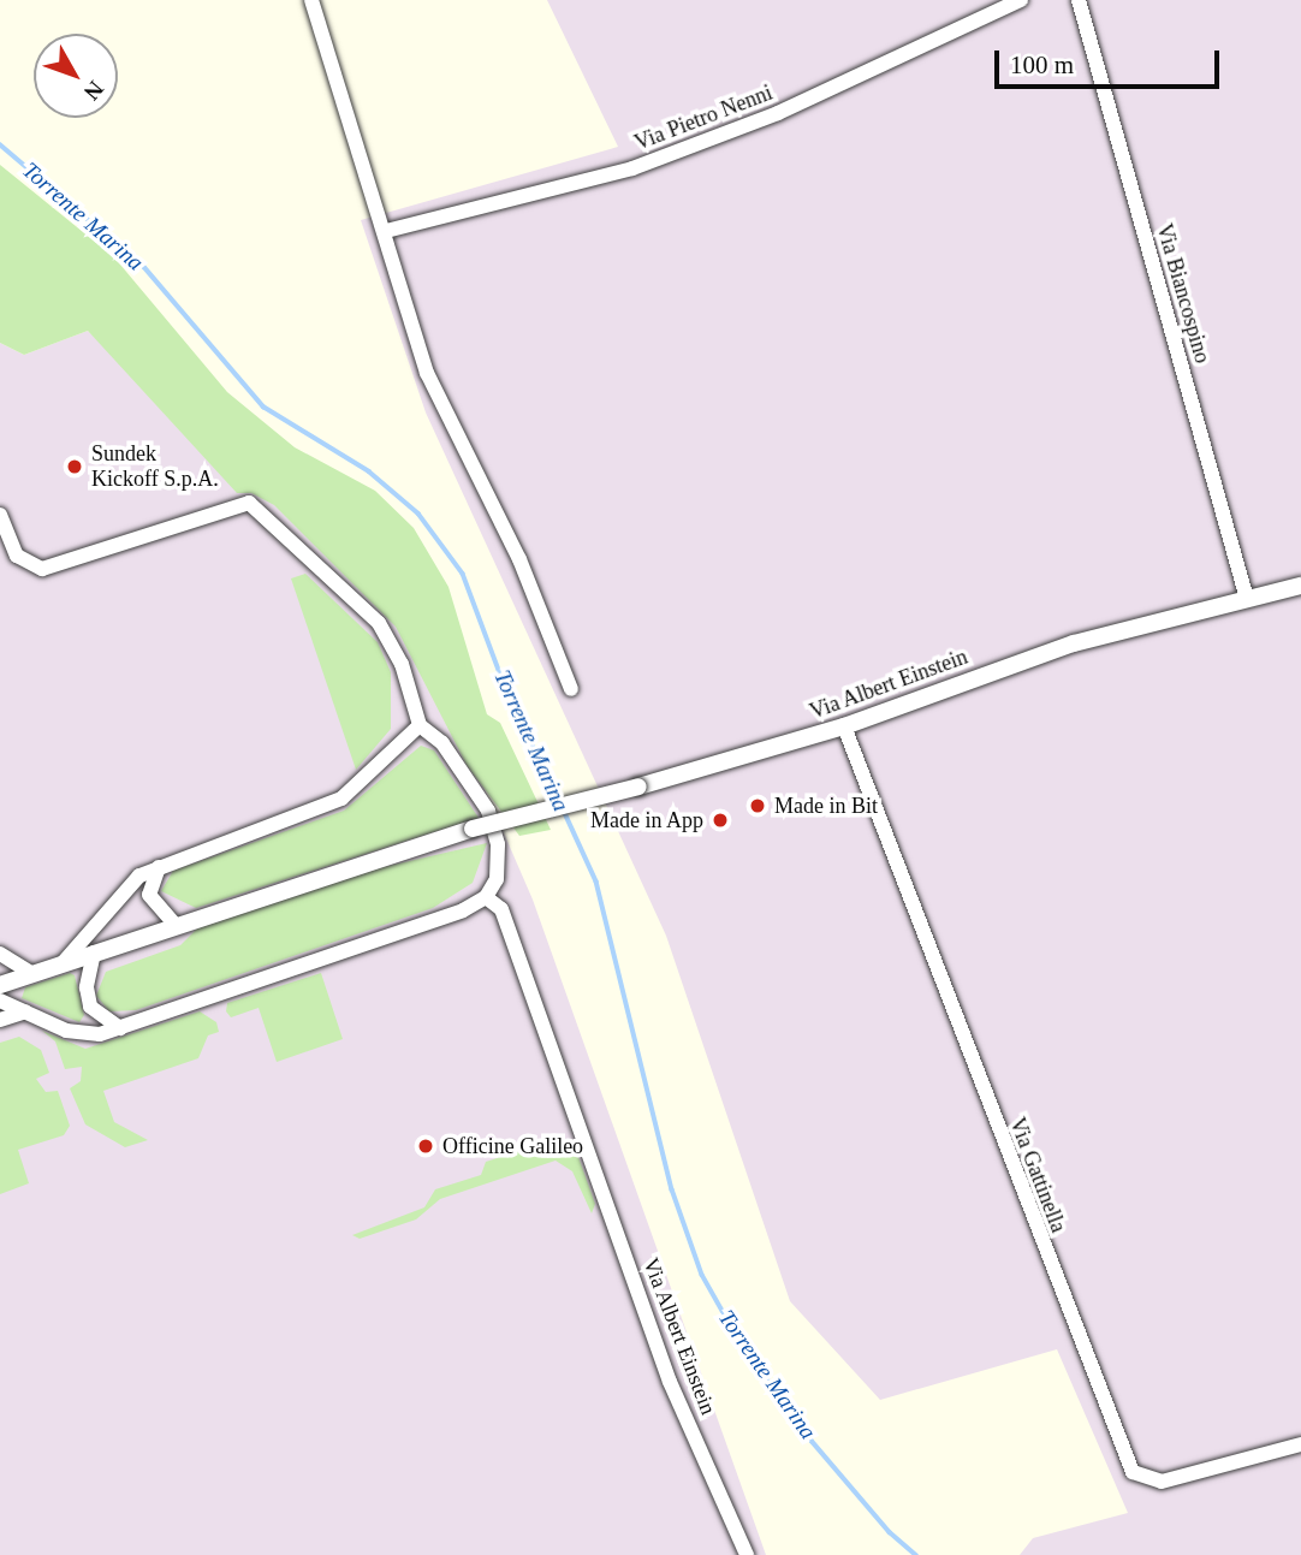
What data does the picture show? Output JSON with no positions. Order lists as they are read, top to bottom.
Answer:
{
  "streets": {
    "street": [
      "Via Pietro Nenni",
      "Via Biancospino",
      "Via Albert Einstein",
      "Via Gattinella"
    ]
  },
  "crossings": [
    ["Via Biancospino", "Via Albert Einstein"],
    ["Via Albert Einstein", "Via Gattinella"]
  ],
  "water": ["Torrente Marina"],
  "places": [
    "Sundek Kickoff S.p.A.",
    "Made in Bit",
    "Made in App",
    "Officine Galileo"
  ],
  "scale_bar": "100 m",
  "north": "bottom right"
}
